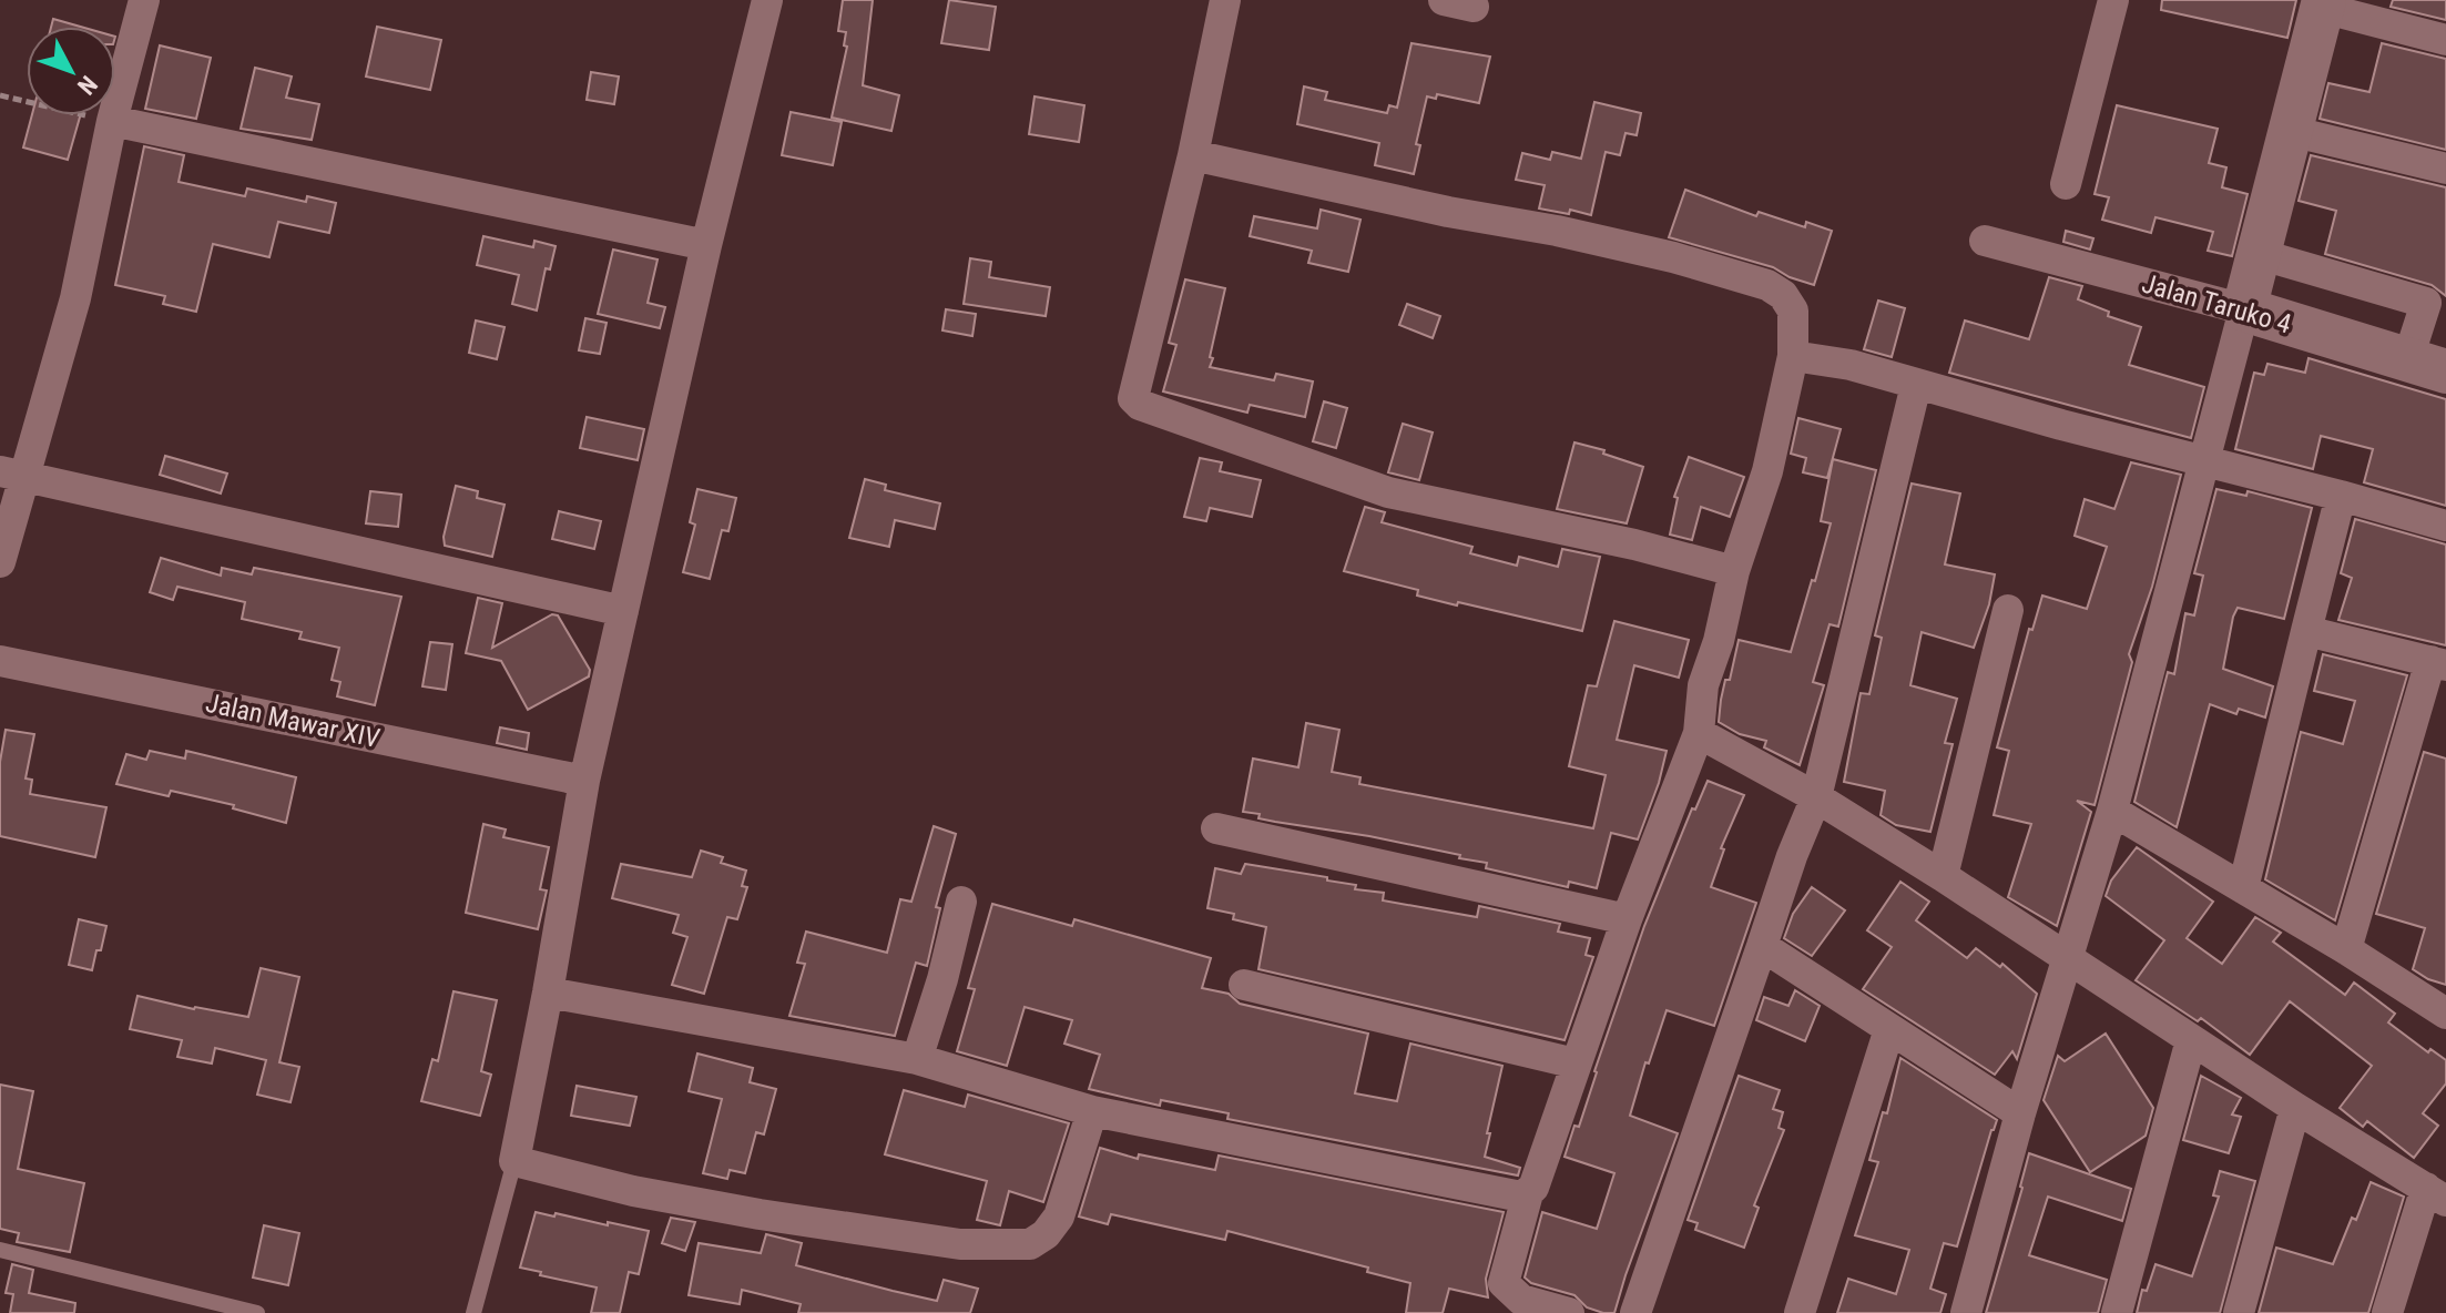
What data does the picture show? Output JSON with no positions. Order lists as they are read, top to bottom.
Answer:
{
  "streets": {
    "street": ["Jalan Taruko 4", "Jalan Mawar XIV"]
  },
  "north": "bottom right"
}
